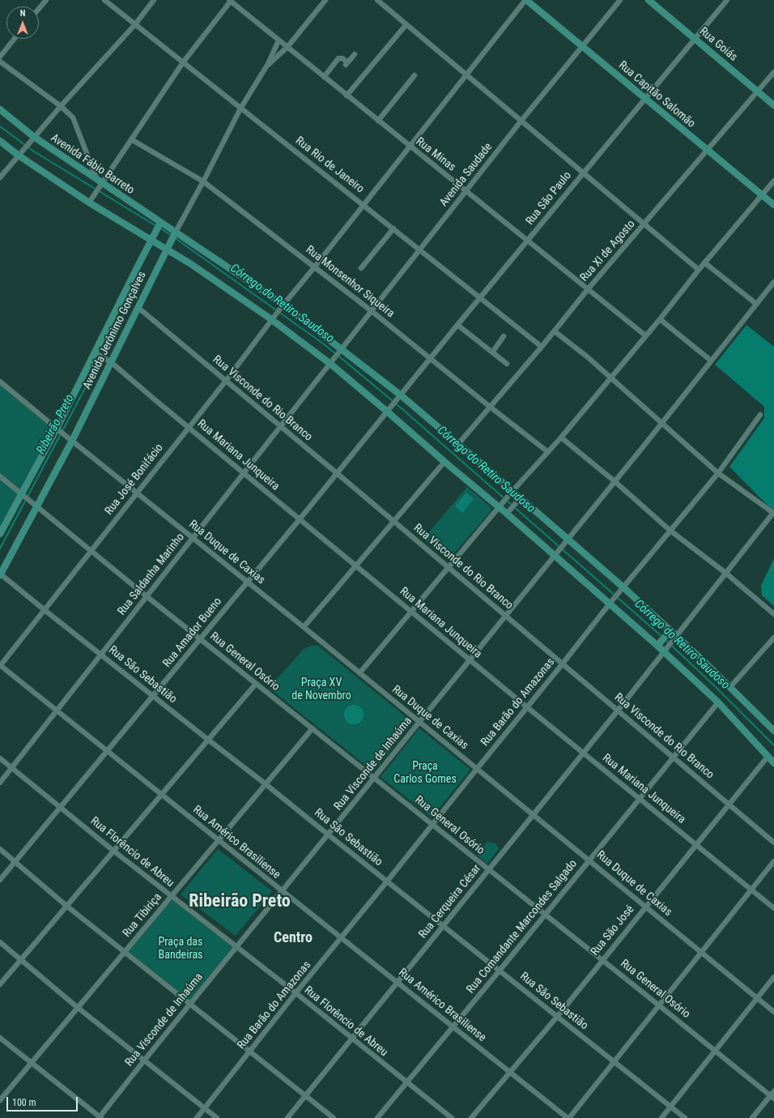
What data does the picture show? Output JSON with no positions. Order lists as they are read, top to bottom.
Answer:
{
  "streets": {
    "main road": [
      "Rua Goiás",
      "Rua Capitão Salomão",
      "Avenida Fábio Barreto",
      "Avenida Jerônimo Gonçalves"
    ],
    "street": [
      "Rua Minas",
      "Rua Rio de Janeiro",
      "Avenida Saudade",
      "Rua São Paulo",
      "Rua XI de Agosto",
      "Rua Monsenhor Siqueira",
      "Rua Visconde do Rio Branco",
      "Rua Mariana Junqueira",
      "Rua José Bonifácio",
      "Rua Duque de Caxias",
      "Rua Saldanha Marinho",
      "Rua Amador Bueno",
      "Rua General Osório",
      "Rua São Sebastião",
      "Rua Barão do Amazonas",
      "Rua Visconde de Inhaúma",
      "Rua Américo Brasiliense",
      "Rua Florêncio de Abreu",
      "Rua Cerqueira César",
      "Rua Tibiriça",
      "Rua Comandante Marcondes Salgado",
      "Rua São José"
    ]
  },
  "crossings": [
    ["Rua Goiás", "Rua São Paulo"],
    ["Rua Goiás", "Rua XI de Agosto"],
    ["Rua Capitão Salomão", "Avenida Saudade"],
    ["Rua Capitão Salomão", "Rua São Paulo"],
    ["Rua Capitão Salomão", "Rua XI de Agosto"],
    ["Rua Capitão Salomão", "Rua José Bonifácio"],
    ["Rua Minas", "Avenida Saudade"],
    ["Rua Minas", "Rua São Paulo"],
    ["Rua Minas", "Rua XI de Agosto"],
    ["Rua Minas", "Rua José Bonifácio"],
    ["Avenida Fábio Barreto", "Avenida Saudade"],
    ["Avenida Fábio Barreto", "Rua São Paulo"],
    ["Avenida Fábio Barreto", "Rua XI de Agosto"],
    ["Avenida Fábio Barreto", "Avenida Jerônimo Gonçalves"],
    ["Avenida Fábio Barreto", "Rua José Bonifácio"],
    ["Avenida Fábio Barreto", "Rua Barão do Amazonas"],
    ["Avenida Fábio Barreto", "Rua Visconde de Inhaúma"],
    ["Avenida Fábio Barreto", "Rua Cerqueira César"],
    ["Rua Rio de Janeiro", "Avenida Saudade"],
    ["Rua Rio de Janeiro", "Rua São Paulo"],
    ["Rua Rio de Janeiro", "Rua XI de Agosto"],
    ["Rua Rio de Janeiro", "Rua José Bonifácio"],
    ["Avenida Saudade", "Rua Monsenhor Siqueira"],
    ["Avenida Saudade", "Rua Saldanha Marinho"],
    ["Rua São Paulo", "Rua Monsenhor Siqueira"],
    ["Rua São Paulo", "Rua Amador Bueno"],
    ["Rua XI de Agosto", "Rua Monsenhor Siqueira"],
    ["Rua Monsenhor Siqueira", "Rua José Bonifácio"],
    ["Avenida Jerônimo Gonçalves", "Rua Visconde do Rio Branco"],
    ["Avenida Jerônimo Gonçalves", "Rua Mariana Junqueira"],
    ["Avenida Jerônimo Gonçalves", "Rua Duque de Caxias"],
    ["Avenida Jerônimo Gonçalves", "Rua General Osório"],
    ["Avenida Jerônimo Gonçalves", "Rua São Sebastião"],
    ["Rua Visconde do Rio Branco", "Rua José Bonifácio"],
    ["Rua Visconde do Rio Branco", "Rua Saldanha Marinho"],
    ["Rua Visconde do Rio Branco", "Rua Amador Bueno"],
    ["Rua Visconde do Rio Branco", "Rua Barão do Amazonas"],
    ["Rua Visconde do Rio Branco", "Rua Visconde de Inhaúma"],
    ["Rua Visconde do Rio Branco", "Rua Cerqueira César"],
    ["Rua Visconde do Rio Branco", "Rua Comandante Marcondes Salgado"],
    ["Rua Visconde do Rio Branco", "Rua São José"],
    ["Rua Mariana Junqueira", "Rua José Bonifácio"],
    ["Rua Mariana Junqueira", "Rua Saldanha Marinho"],
    ["Rua Mariana Junqueira", "Rua Amador Bueno"],
    ["Rua Mariana Junqueira", "Rua Barão do Amazonas"],
    ["Rua Mariana Junqueira", "Rua Visconde de Inhaúma"],
    ["Rua Mariana Junqueira", "Rua Cerqueira César"],
    ["Rua Mariana Junqueira", "Rua Comandante Marcondes Salgado"],
    ["Rua Mariana Junqueira", "Rua São José"],
    ["Rua José Bonifácio", "Rua Duque de Caxias"],
    ["Rua José Bonifácio", "Rua General Osório"],
    ["Rua José Bonifácio", "Rua São Sebastião"],
    ["Rua José Bonifácio", "Rua Américo Brasiliense"],
    ["Rua Duque de Caxias", "Rua Saldanha Marinho"],
    ["Rua Duque de Caxias", "Rua Amador Bueno"],
    ["Rua Duque de Caxias", "Rua Barão do Amazonas"],
    ["Rua Duque de Caxias", "Rua Visconde de Inhaúma"],
    ["Rua Duque de Caxias", "Rua Cerqueira César"],
    ["Rua Duque de Caxias", "Rua Comandante Marcondes Salgado"],
    ["Rua Duque de Caxias", "Rua São José"],
    ["Rua Saldanha Marinho", "Rua General Osório"],
    ["Rua Saldanha Marinho", "Rua São Sebastião"],
    ["Rua Saldanha Marinho", "Rua Américo Brasiliense"],
    ["Rua Saldanha Marinho", "Rua Florêncio de Abreu"],
    ["Rua Amador Bueno", "Rua General Osório"],
    ["Rua Amador Bueno", "Rua São Sebastião"],
    ["Rua Amador Bueno", "Rua Américo Brasiliense"],
    ["Rua Amador Bueno", "Rua Florêncio de Abreu"],
    ["Rua General Osório", "Rua Barão do Amazonas"],
    ["Rua General Osório", "Rua Visconde de Inhaúma"],
    ["Rua General Osório", "Rua Cerqueira César"],
    ["Rua General Osório", "Rua Tibiriça"],
    ["Rua General Osório", "Rua Comandante Marcondes Salgado"],
    ["Rua General Osório", "Rua São José"],
    ["Rua São Sebastião", "Rua Barão do Amazonas"],
    ["Rua São Sebastião", "Rua Visconde de Inhaúma"],
    ["Rua São Sebastião", "Rua Cerqueira César"],
    ["Rua São Sebastião", "Rua Tibiriça"],
    ["Rua São Sebastião", "Rua Comandante Marcondes Salgado"],
    ["Rua São Sebastião", "Rua São José"],
    ["Rua Barão do Amazonas", "Rua Américo Brasiliense"],
    ["Rua Barão do Amazonas", "Rua Florêncio de Abreu"],
    ["Rua Barão do Amazonas", "Rua Cerqueira César"],
    ["Rua Visconde de Inhaúma", "Rua Américo Brasiliense"],
    ["Rua Visconde de Inhaúma", "Rua Florêncio de Abreu"],
    ["Rua Américo Brasiliense", "Rua Cerqueira César"],
    ["Rua Américo Brasiliense", "Rua Tibiriça"],
    ["Rua Américo Brasiliense", "Rua Comandante Marcondes Salgado"],
    ["Rua Américo Brasiliense", "Rua São José"],
    ["Rua Florêncio de Abreu", "Rua Cerqueira César"],
    ["Rua Florêncio de Abreu", "Rua Tibiriça"],
    ["Rua Florêncio de Abreu", "Rua Comandante Marcondes Salgado"]
  ],
  "districts": ["Ribeirão Preto", "Centro"],
  "water": ["Córrego do Retiro Saudoso", "Ribeirão Preto"],
  "parks": ["Praça XV de Novembro", "Praça Carlos Gomes", "Praça das Bandeiras"],
  "scale_bar": "100 m",
  "north": "top"
}
